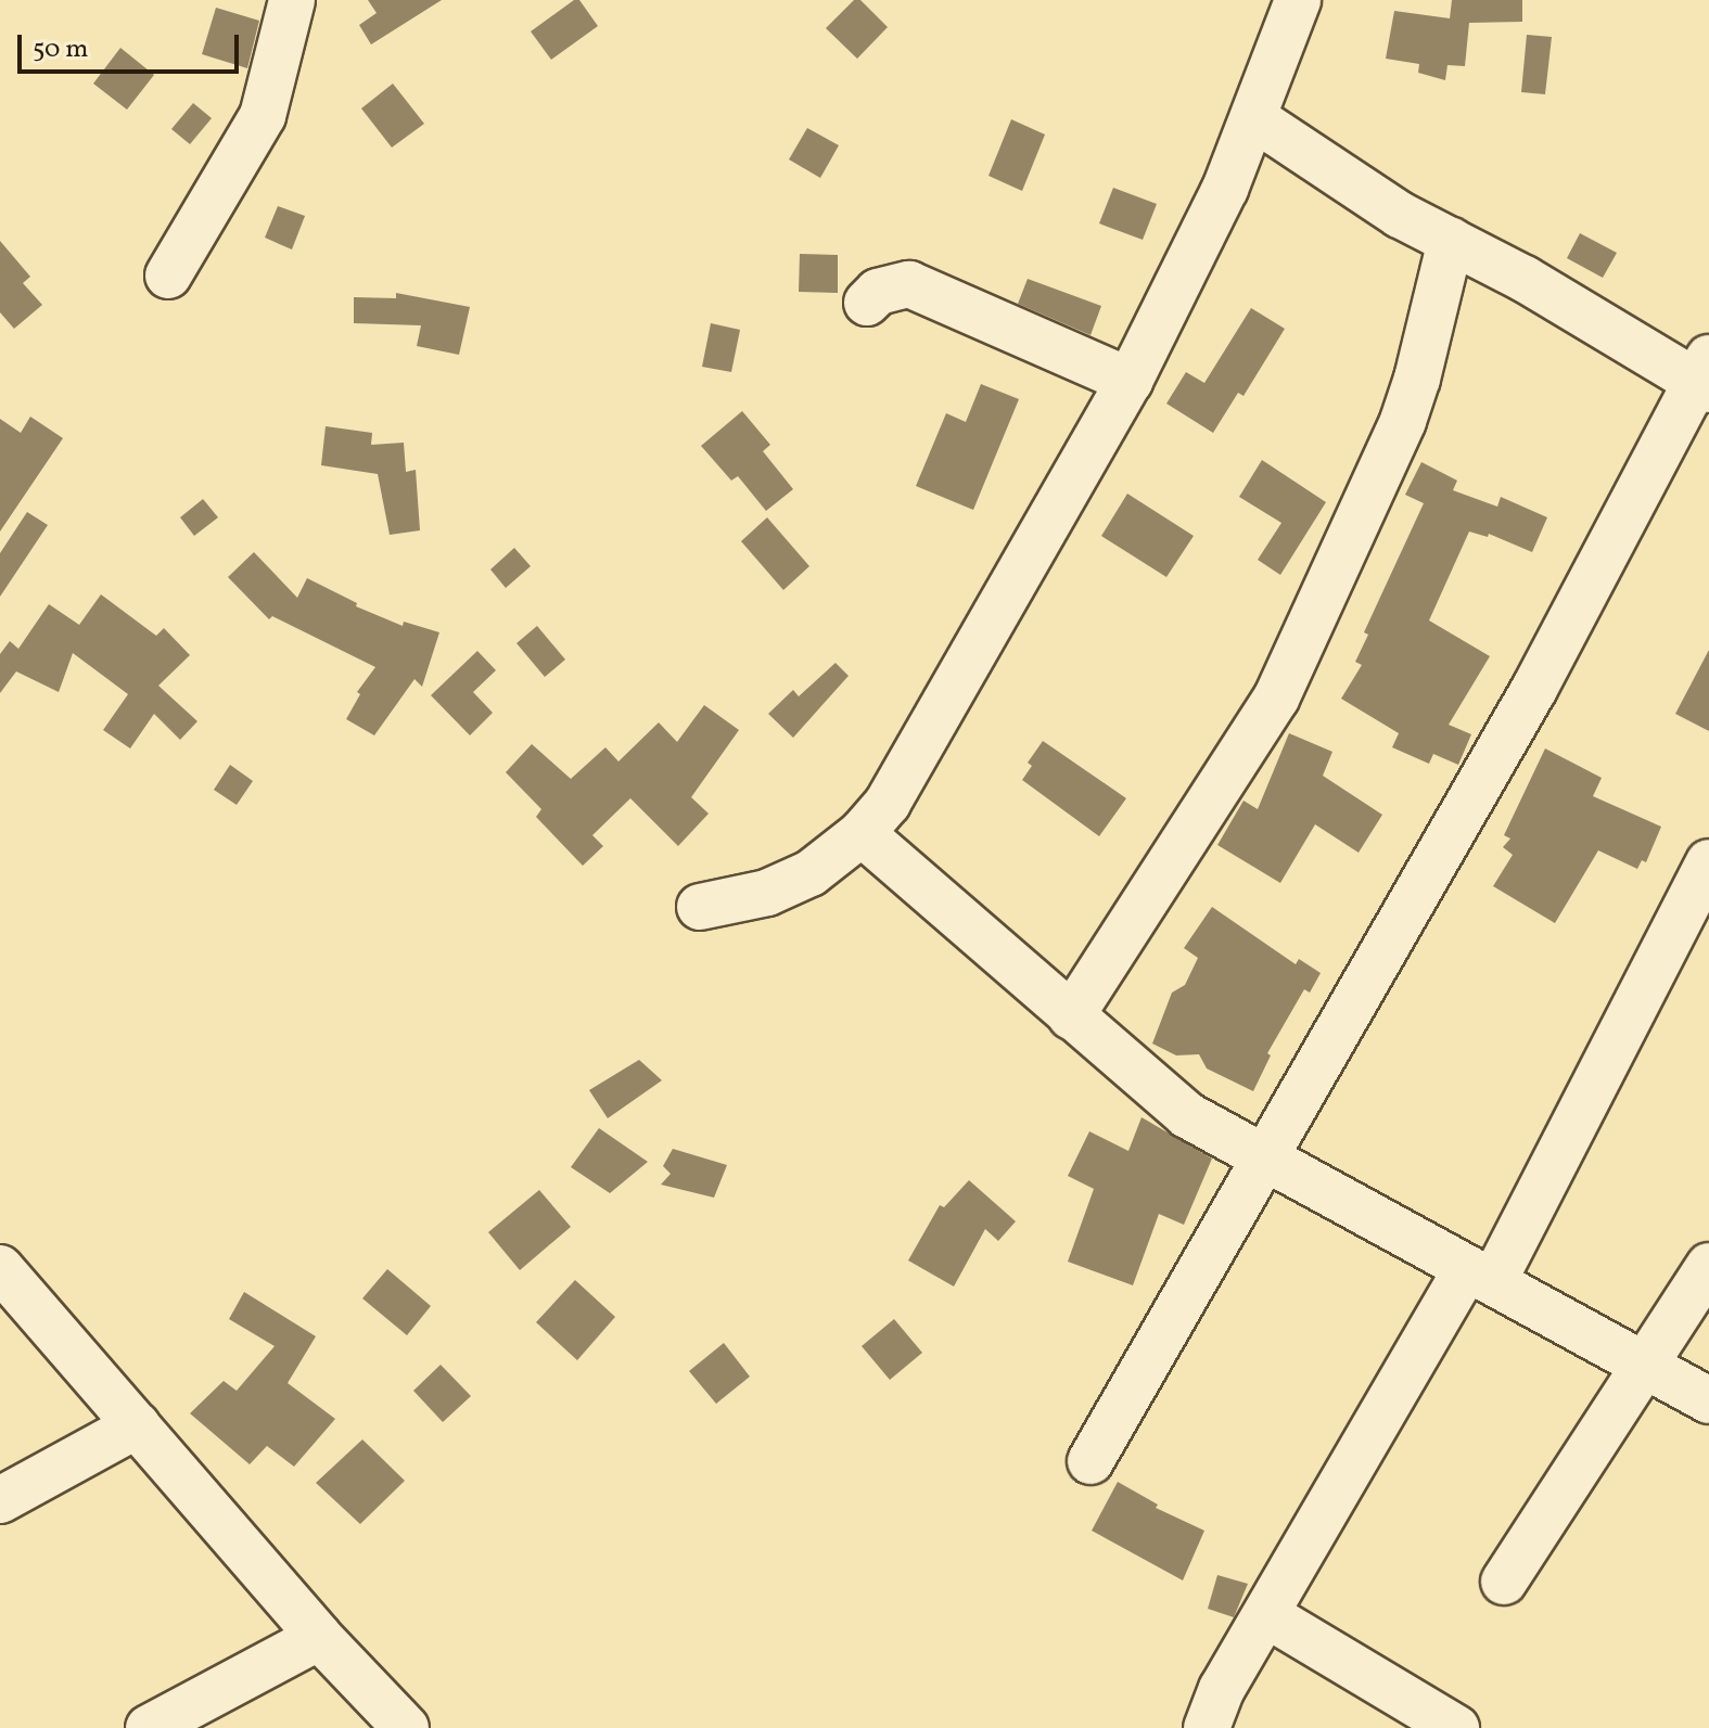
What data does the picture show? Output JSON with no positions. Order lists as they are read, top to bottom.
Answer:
{
  "scale_bar": "50 m"
}
